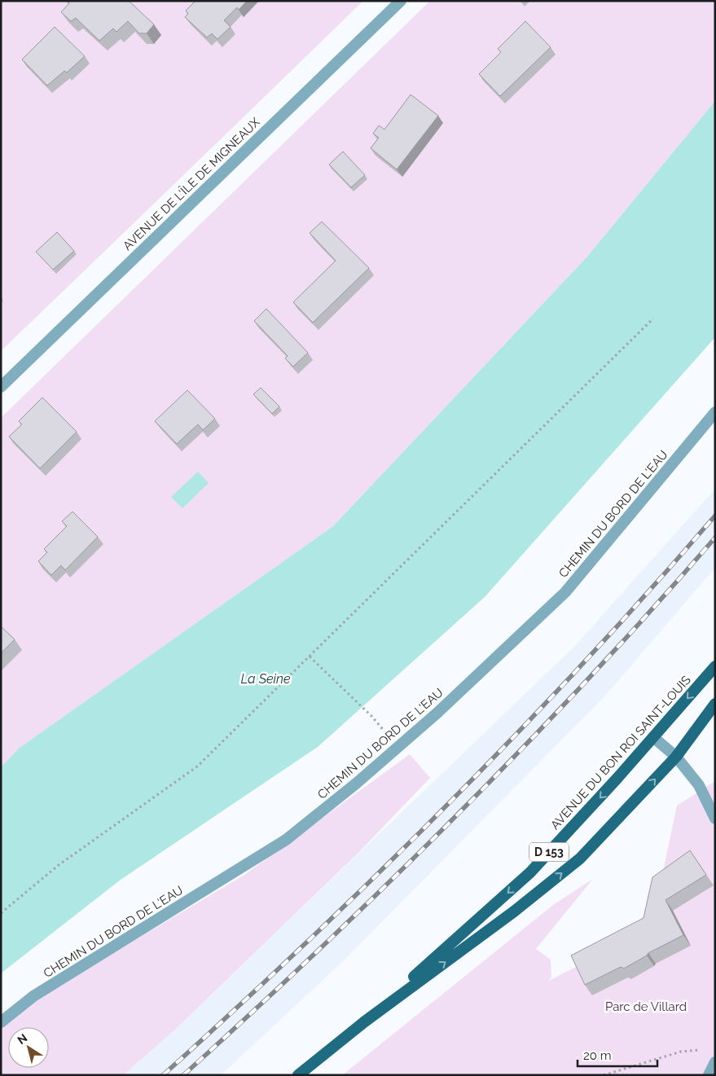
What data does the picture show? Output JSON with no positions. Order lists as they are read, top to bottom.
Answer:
{
  "streets": {
    "main road": ["AVENUE DU BON ROI SAINT-LOUIS", "D 153"],
    "street": ["AVENUE DE L'ÎLE DE MIGNEAUX", "CHEMIN DU BORD DE L'EAU"]
  },
  "water": ["La Seine"],
  "parks": ["Parc de Villard"],
  "scale_bar": "20 m",
  "north": "top left"
}
